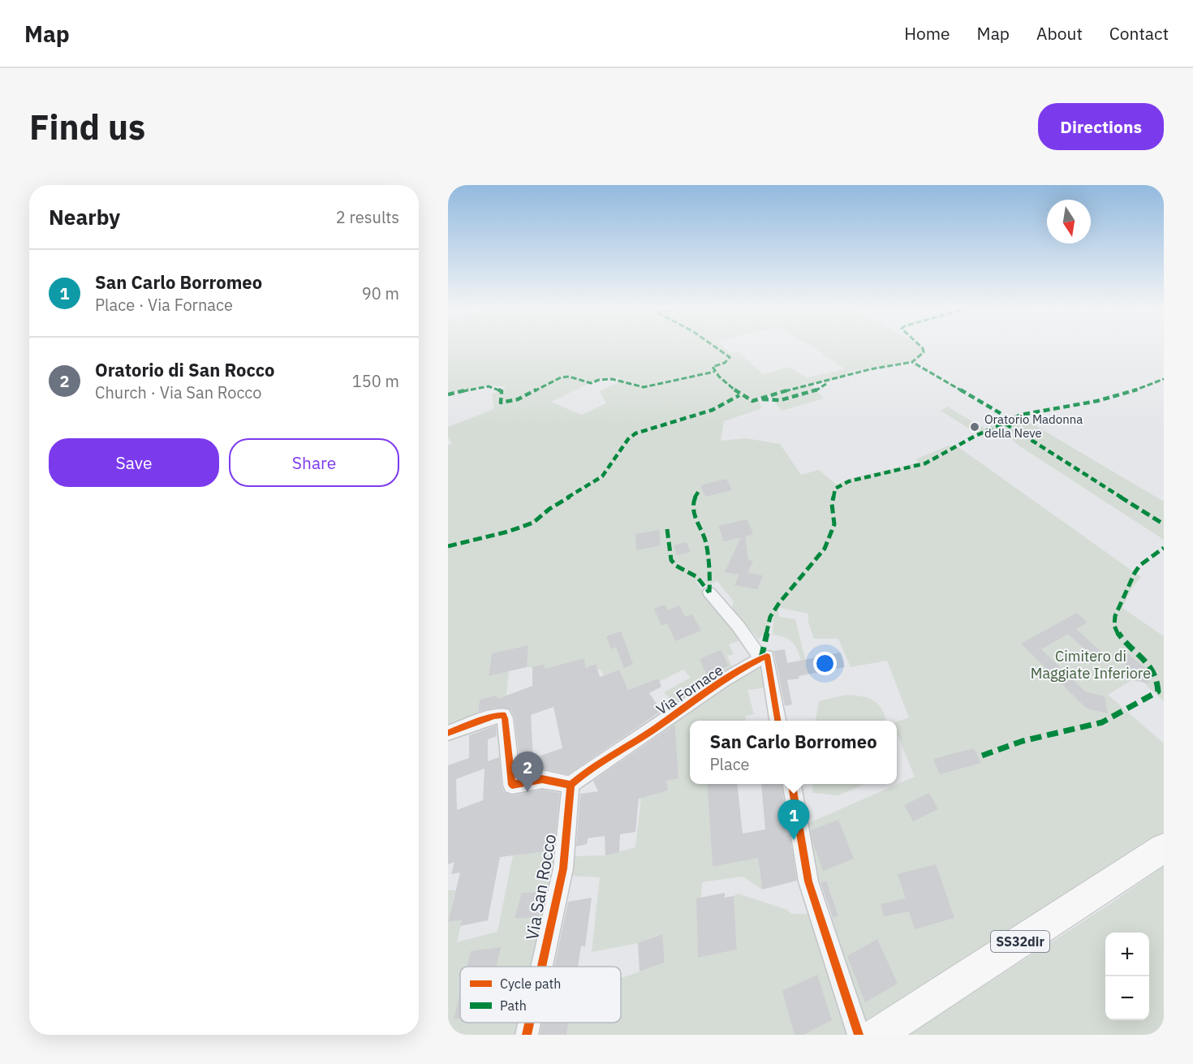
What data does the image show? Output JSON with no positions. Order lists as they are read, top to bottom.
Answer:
{
  "streets": {
    "main road": ["SS32dir"],
    "street": ["Via Fornace", "Via San Rocco"]
  },
  "crossings": [
    ["Via Fornace", "Via San Rocco"]
  ],
  "parks": ["Cimitero di Maggiate Inferiore"],
  "places": ["Oratorio Madonna della Neve"],
  "legend": ["Cycle path", "Path"],
  "north": "bottom",
  "page": {
    "header": "Map",
    "nav": [
      "Home",
      "Map",
      "About",
      "Contact"
    ],
    "buttons": [
      "Directions",
      ["Save", "Share"]
    ],
    "title": "Find us",
    "heading": ["Nearby", "2 results"],
    "list": [
      {
        "mark": "1",
        "name": "San Carlo Borromeo",
        "note": "Place · Via Fornace",
        "value": "90 m"
      },
      {
        "mark": "2",
        "name": "Oratorio di San Rocco",
        "note": "Church · Via San Rocco",
        "value": "150 m"
      }
    ],
    "popup": ["San Carlo Borromeo", "Place"],
    "pins": ["2", "1"],
    "map_buttons": ["+", "−"]
  }
}
